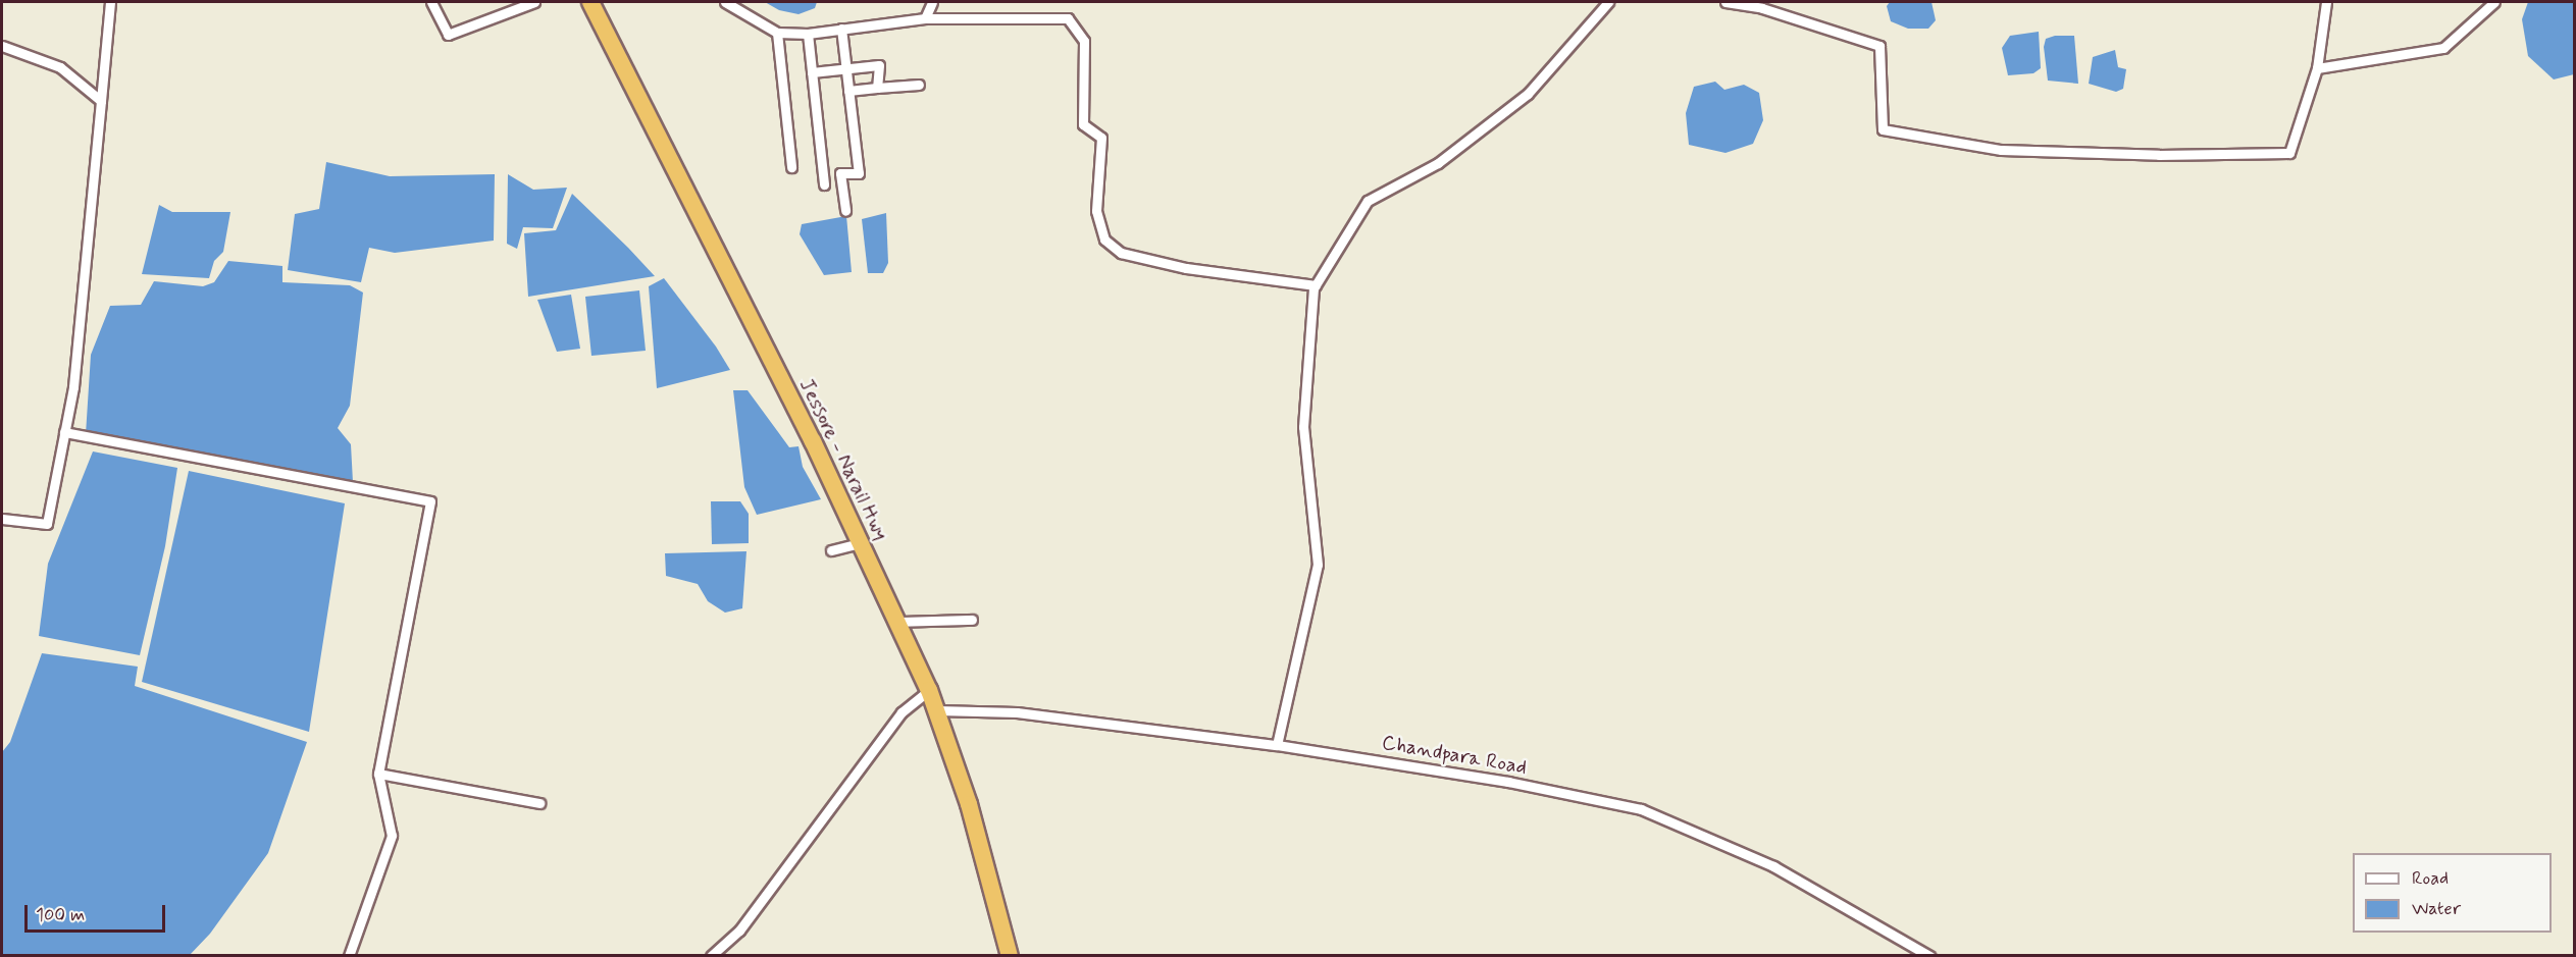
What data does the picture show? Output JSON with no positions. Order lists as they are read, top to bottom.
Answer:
{
  "streets": {
    "highway": ["Jessore - Narail Hwy"],
    "street": ["Chandpara Road"]
  },
  "crossings": [
    ["Jessore - Narail Hwy", "Chandpara Road"]
  ],
  "legend": ["Road", "Water"],
  "scale_bar": "100 m"
}
